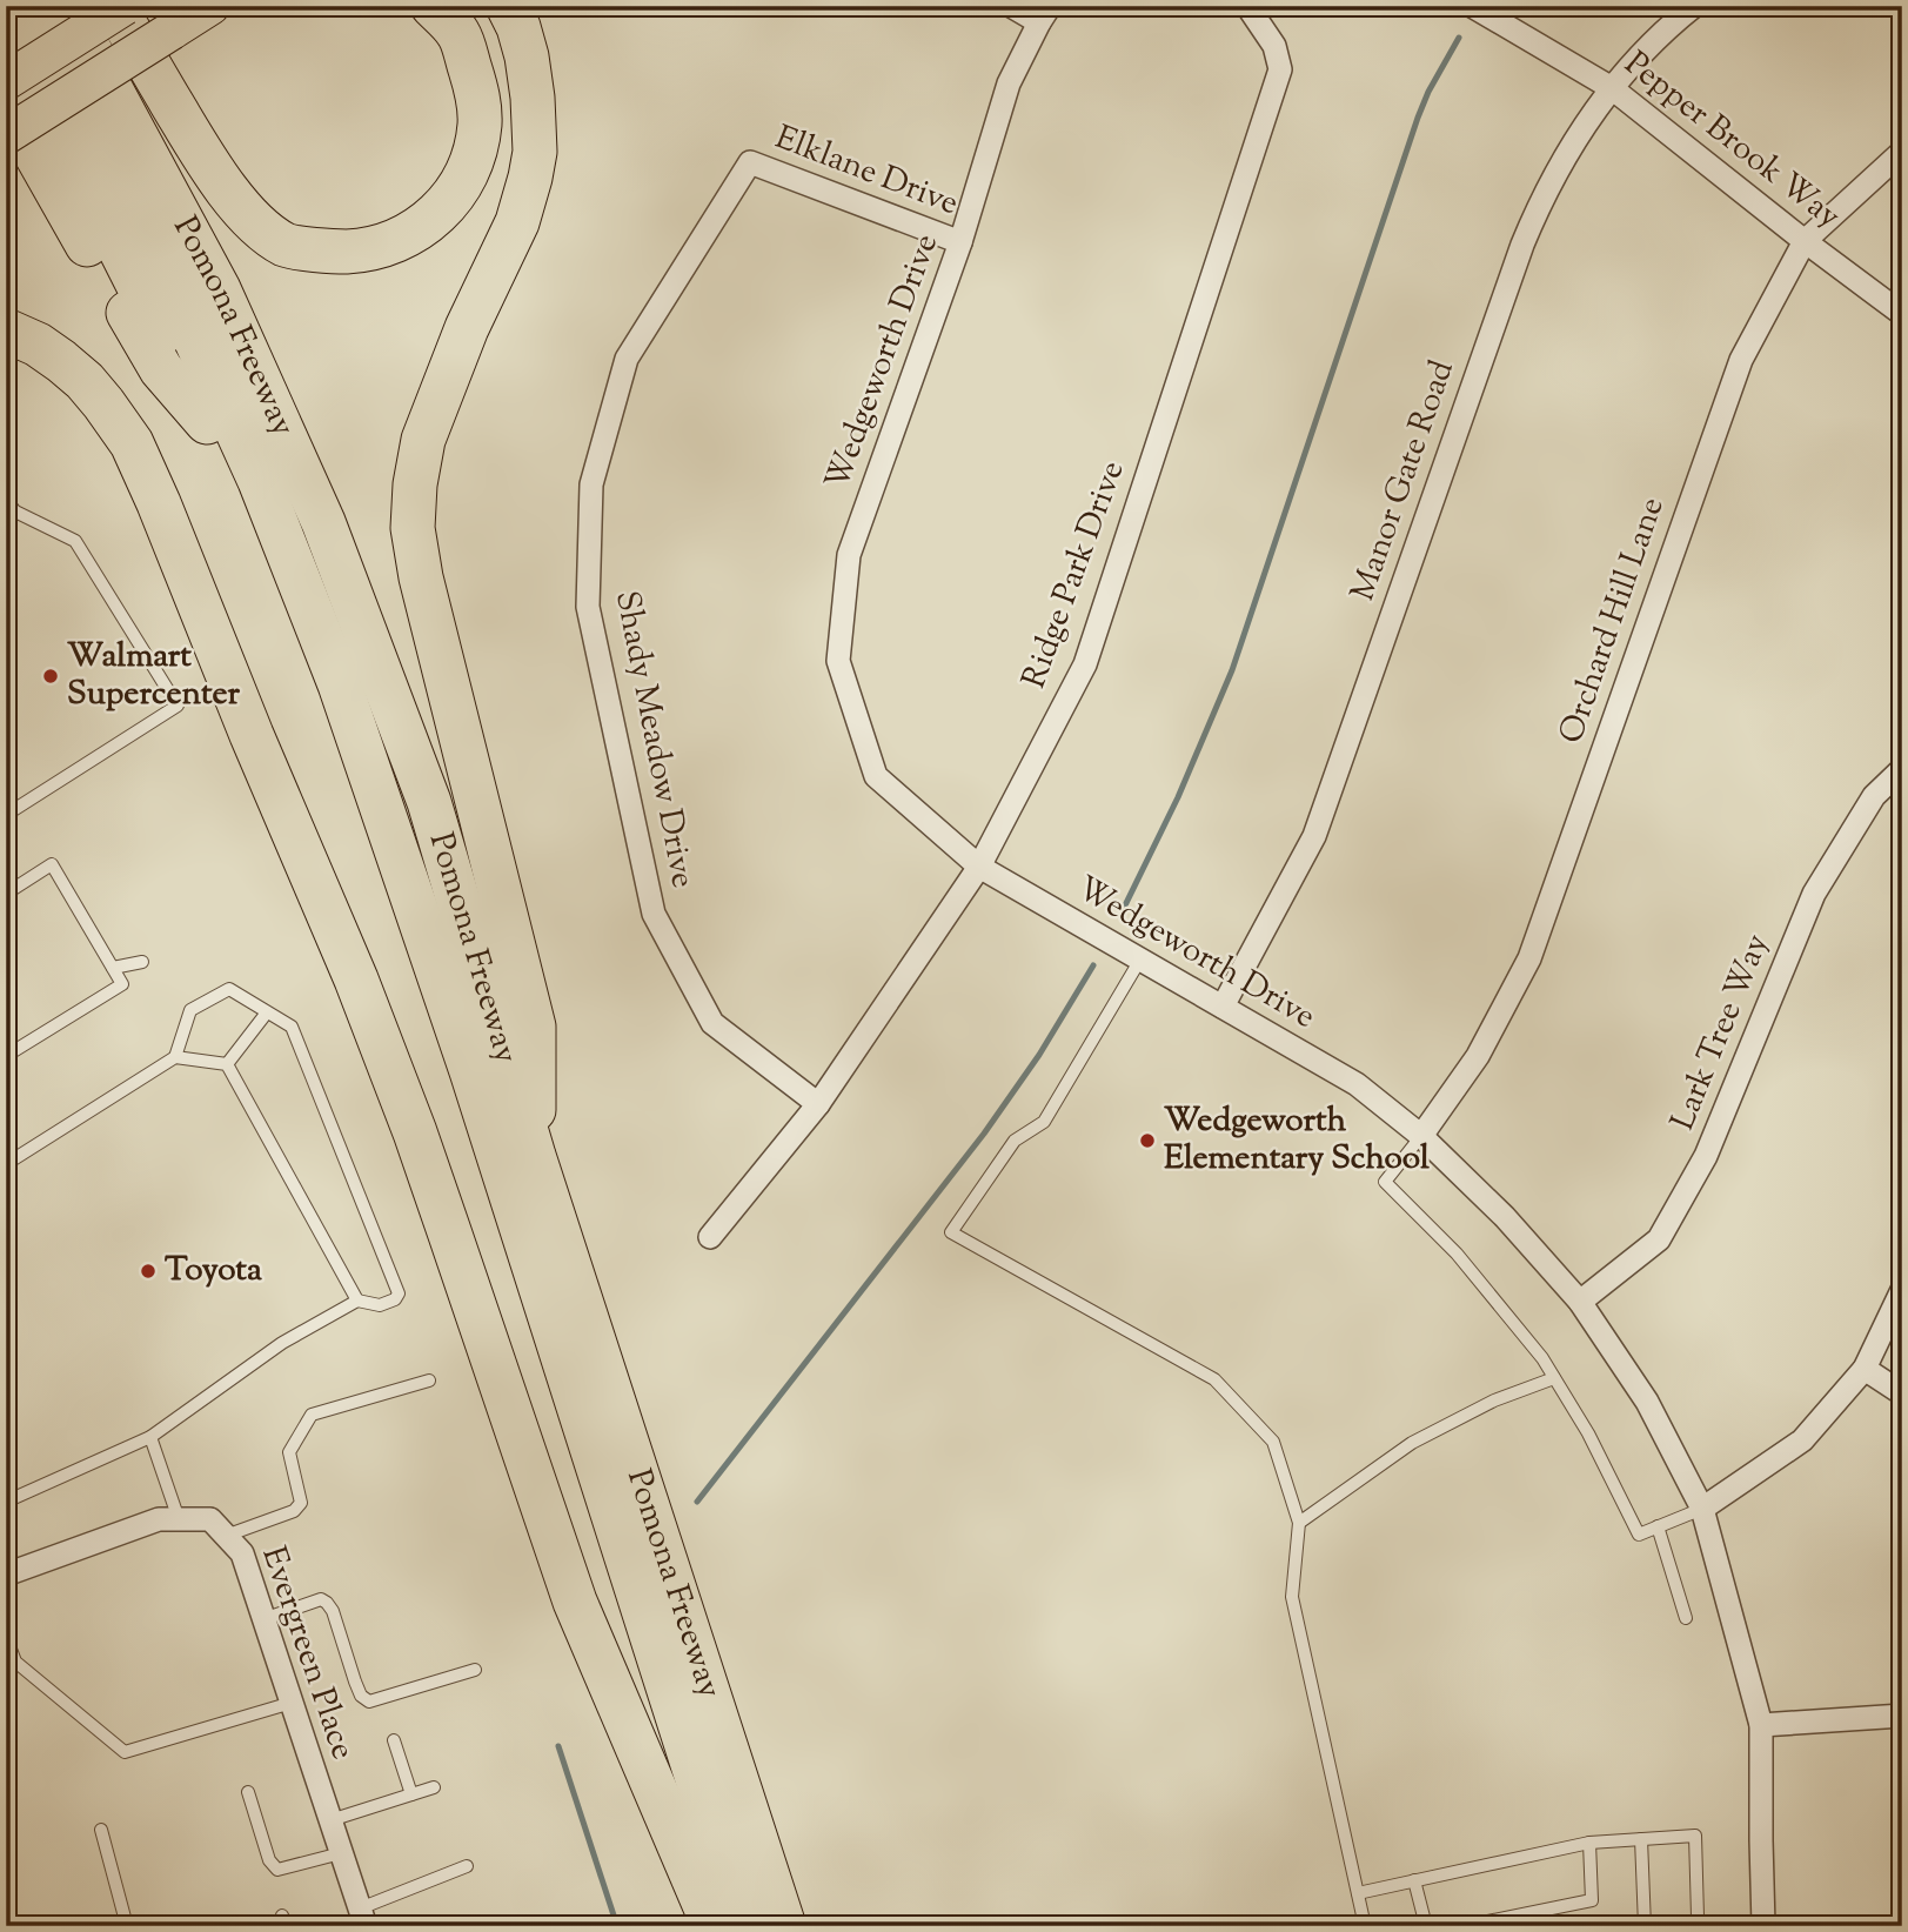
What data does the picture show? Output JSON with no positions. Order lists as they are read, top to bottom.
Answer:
{
  "streets": {
    "highway": ["Pomona Freeway"],
    "street": [
      "Pepper Brook Way",
      "Elklane Drive",
      "Wedgeworth Drive",
      "Manor Gate Road",
      "Ridge Park Drive",
      "Orchard Hill Lane",
      "Shady Meadow Drive",
      "Lark Tree Way",
      "Evergreen Place"
    ]
  },
  "crossings": [
    ["Pepper Brook Way", "Manor Gate Road"],
    ["Pepper Brook Way", "Orchard Hill Lane"],
    ["Elklane Drive", "Wedgeworth Drive"],
    ["Elklane Drive", "Shady Meadow Drive"],
    ["Wedgeworth Drive", "Manor Gate Road"],
    ["Wedgeworth Drive", "Ridge Park Drive"],
    ["Wedgeworth Drive", "Orchard Hill Lane"],
    ["Wedgeworth Drive", "Lark Tree Way"],
    ["Ridge Park Drive", "Shady Meadow Drive"]
  ],
  "places": ["Walmart Supercenter", "Wedgeworth Elementary School", "Toyota"]
}
